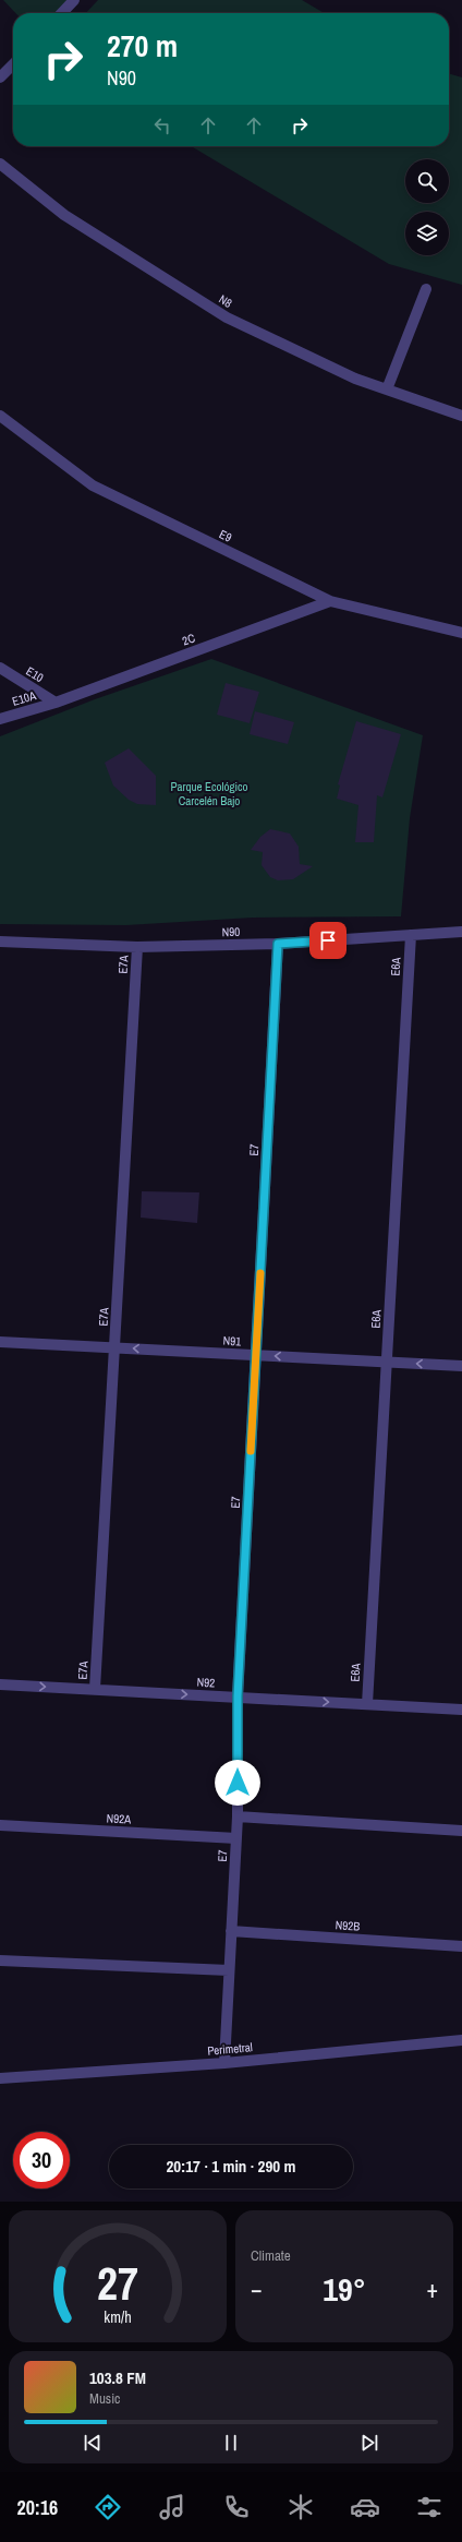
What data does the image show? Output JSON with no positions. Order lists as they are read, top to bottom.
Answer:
{
  "streets": {
    "street": [
      "N8",
      "E9",
      "2C",
      "E10",
      "E10A",
      "N90",
      "E7A",
      "E6A",
      "E7",
      "N91",
      "N92",
      "N92A",
      "N92B",
      "Perimetral"
    ]
  },
  "crossings": [
    ["E9", "2C"],
    ["2C", "E10"],
    ["2C", "E10A"],
    ["E10", "E10A"],
    ["N90", "E7A"],
    ["N90", "E6A"],
    ["N90", "E7"],
    ["E7A", "N91"],
    ["E7A", "N92"],
    ["E6A", "N91"],
    ["E6A", "N92"],
    ["E7", "N91"],
    ["E7", "N92"],
    ["E7", "N92A"],
    ["E7", "N92B"],
    ["E7", "Perimetral"]
  ],
  "one_way": ["N91", "N92"],
  "parks": ["Parque Ecológico Carcelén Bajo"],
  "page": {
    "turn": ["270 m", "N90"],
    "limit": "30",
    "trip": "20:17 · 1 min · 290 m",
    "tile": "Climate",
    "heat": ["−", "19°", "+"],
    "song": ["103.8 FM", "Music"],
    "tabs": "20:16",
    "gauge": ["27", "km/h"]
  }
}
